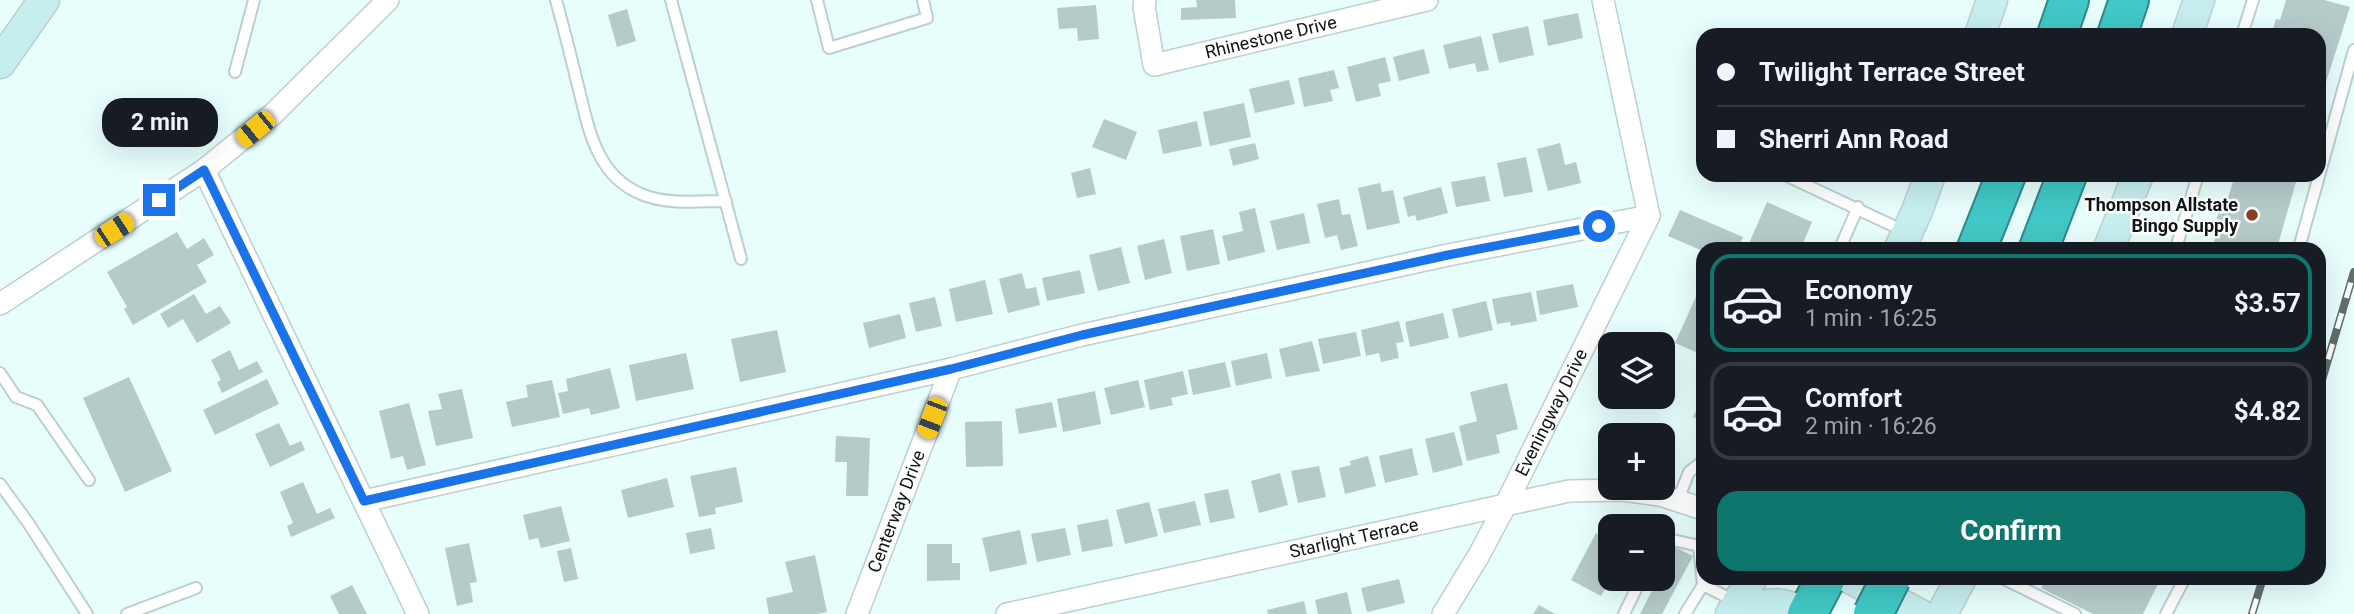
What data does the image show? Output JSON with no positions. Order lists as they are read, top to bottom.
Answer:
{
  "streets": {
    "street": [
      "Rhinestone Drive",
      "Eveningway Drive",
      "Centerway Drive",
      "Starlight Terrace"
    ]
  },
  "crossings": [
    ["Eveningway Drive", "Starlight Terrace"]
  ],
  "places": ["Thompson Allstate Bingo Supply"],
  "page": {
    "banner": ["Twilight Terrace Street", "Sherri Ann Road"],
    "bubble": "2 min",
    "list": [
      {
        "name": "Economy",
        "note": "1 min · 16:25",
        "value": "$3.57"
      },
      {
        "name": "Comfort",
        "note": "2 min · 16:26",
        "value": "$4.82"
      }
    ],
    "map_buttons": ["+", "−"],
    "buttons": "Confirm"
  }
}
